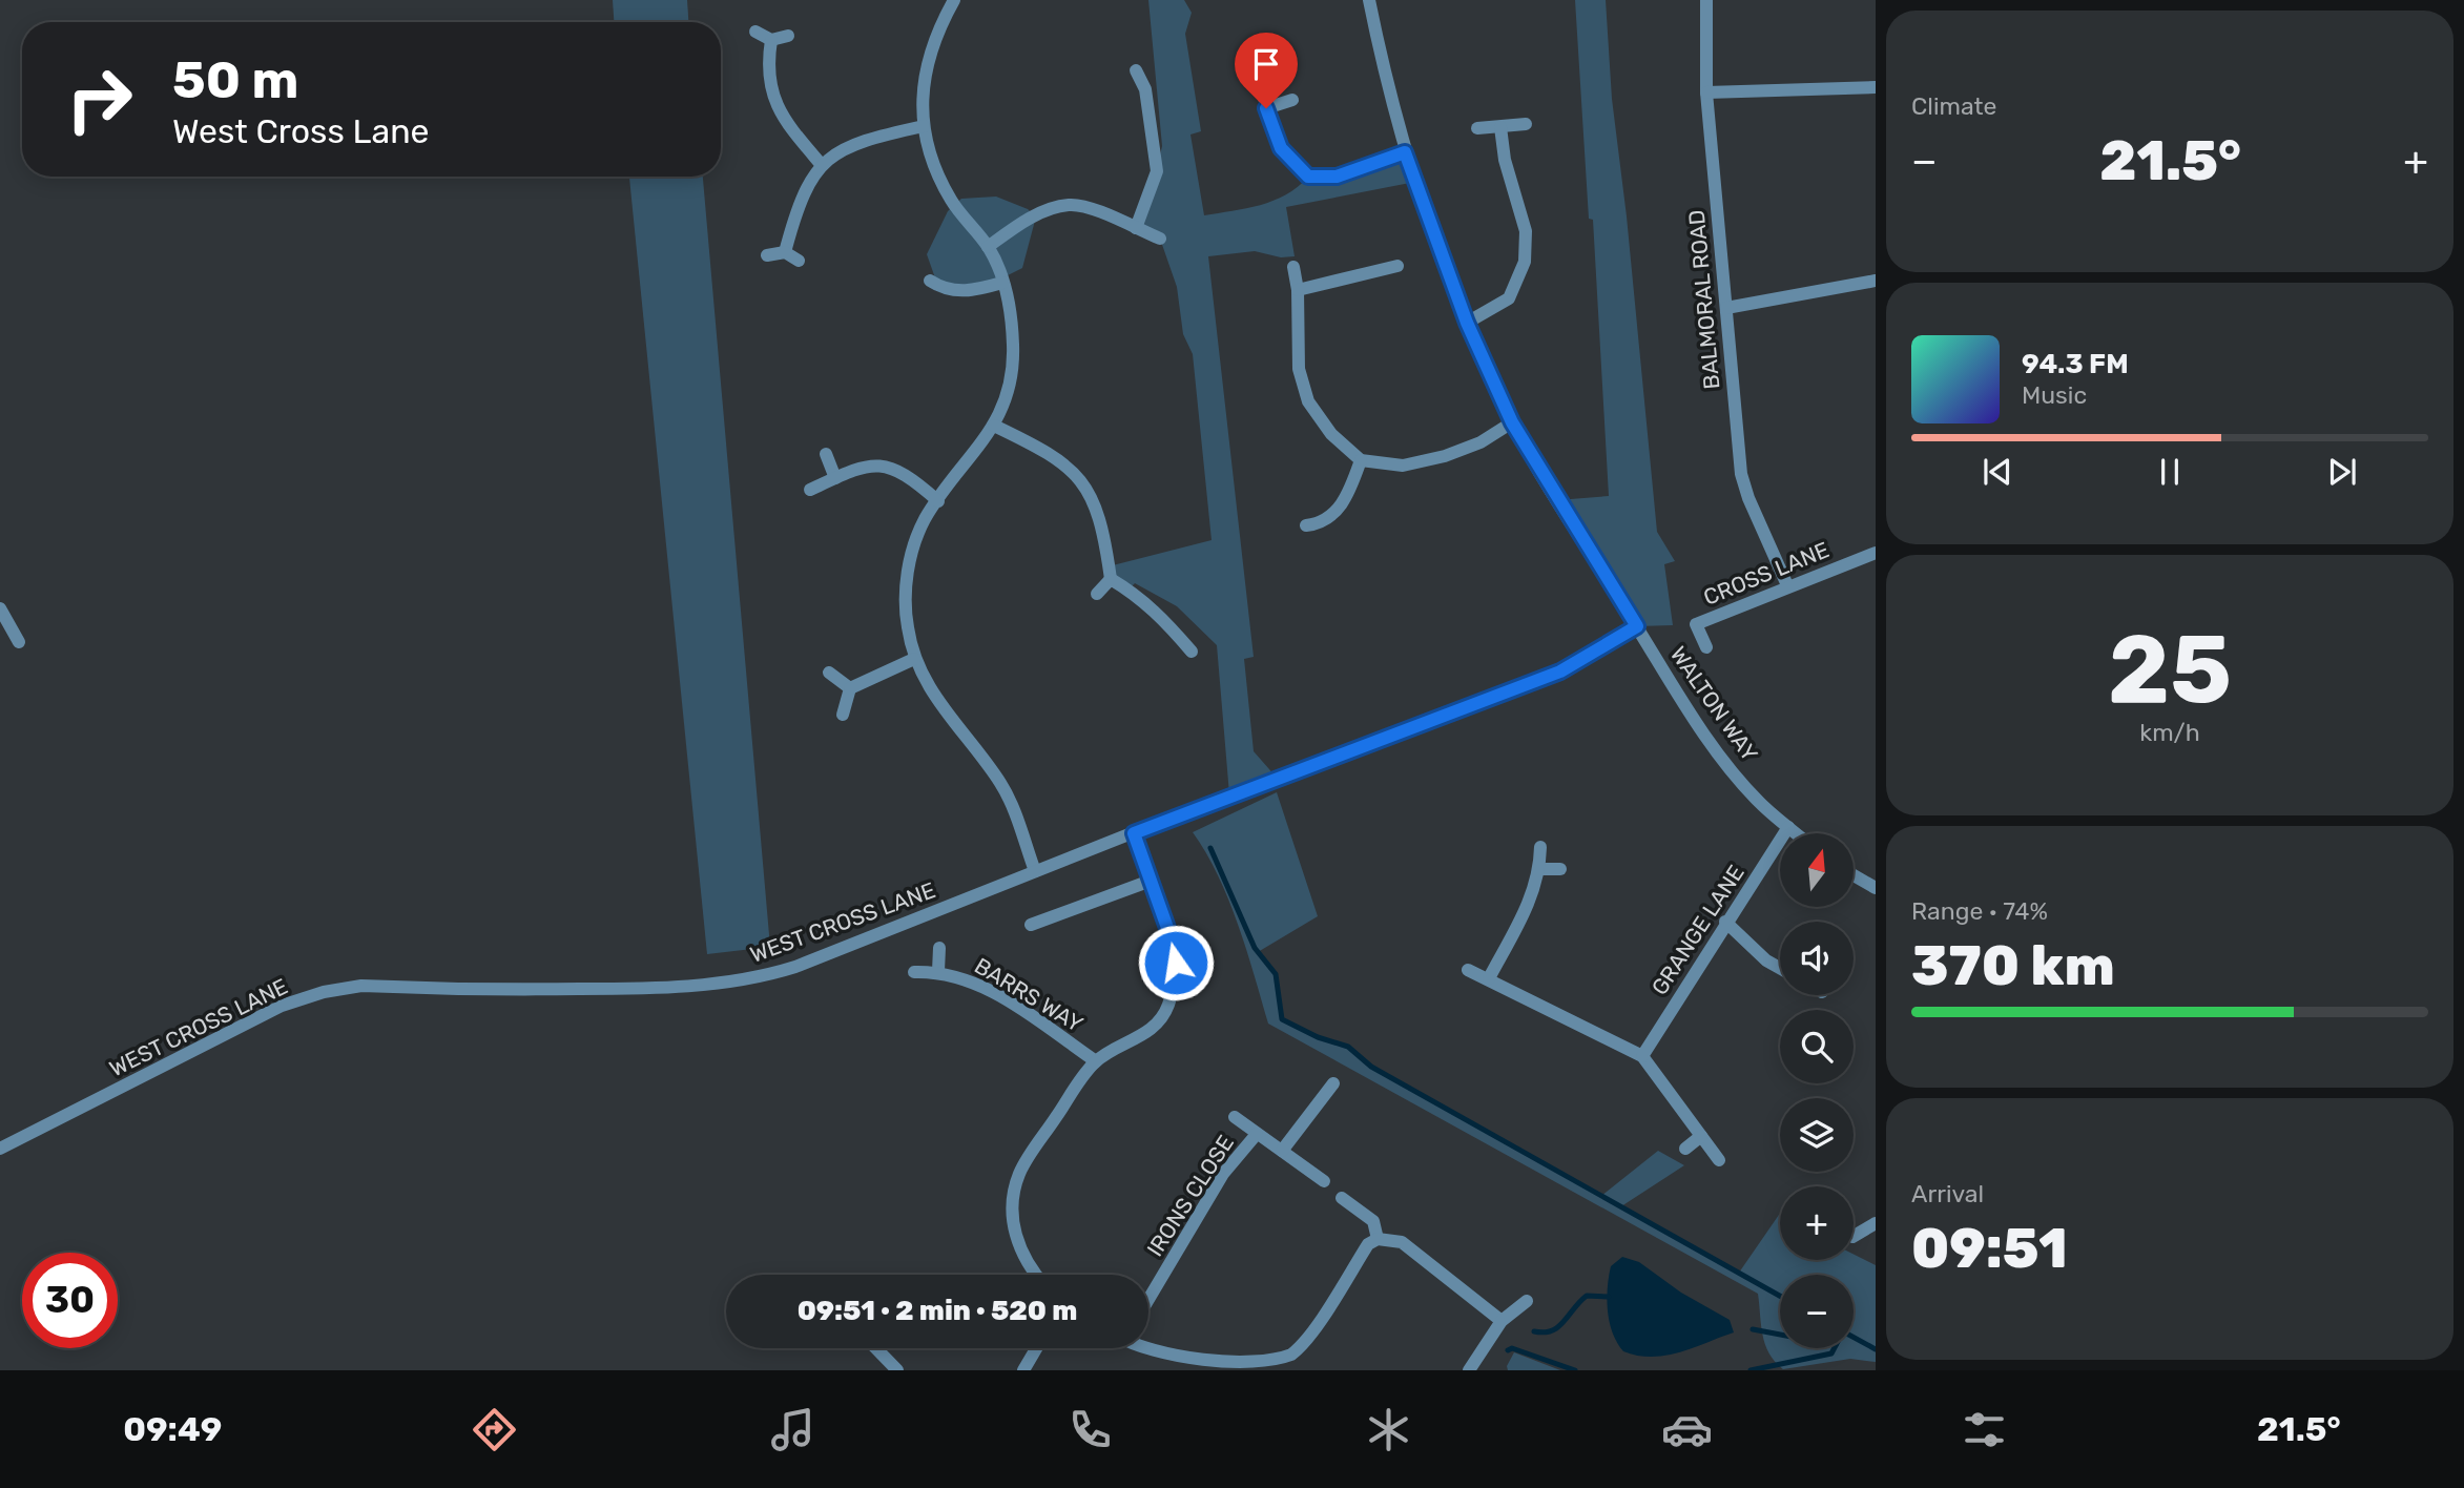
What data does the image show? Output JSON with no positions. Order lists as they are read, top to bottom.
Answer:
{
  "streets": {
    "street": [
      "BALMORAL ROAD",
      "CROSS LANE",
      "WALTON WAY",
      "WEST CROSS LANE",
      "GRANGE LANE",
      "BARRS WAY",
      "IRONS CLOSE"
    ]
  },
  "crossings": [
    ["BALMORAL ROAD", "CROSS LANE"],
    ["WALTON WAY", "WEST CROSS LANE"],
    ["WALTON WAY", "GRANGE LANE"]
  ],
  "north": "top",
  "page": {
    "tile": [
      "Climate",
      ["25", "km/h"],
      ["Range · 74%", "370 km"],
      ["Arrival", "09:51"]
    ],
    "turn": ["50 m", "West Cross Lane"],
    "heat": ["−", "21.5°", "+"],
    "song": ["94.3 FM", "Music"],
    "map_buttons": ["+", "−"],
    "limit": "30",
    "trip": "09:51 · 2 min · 520 m",
    "tabs": ["09:49", "21.5°"]
  }
}
